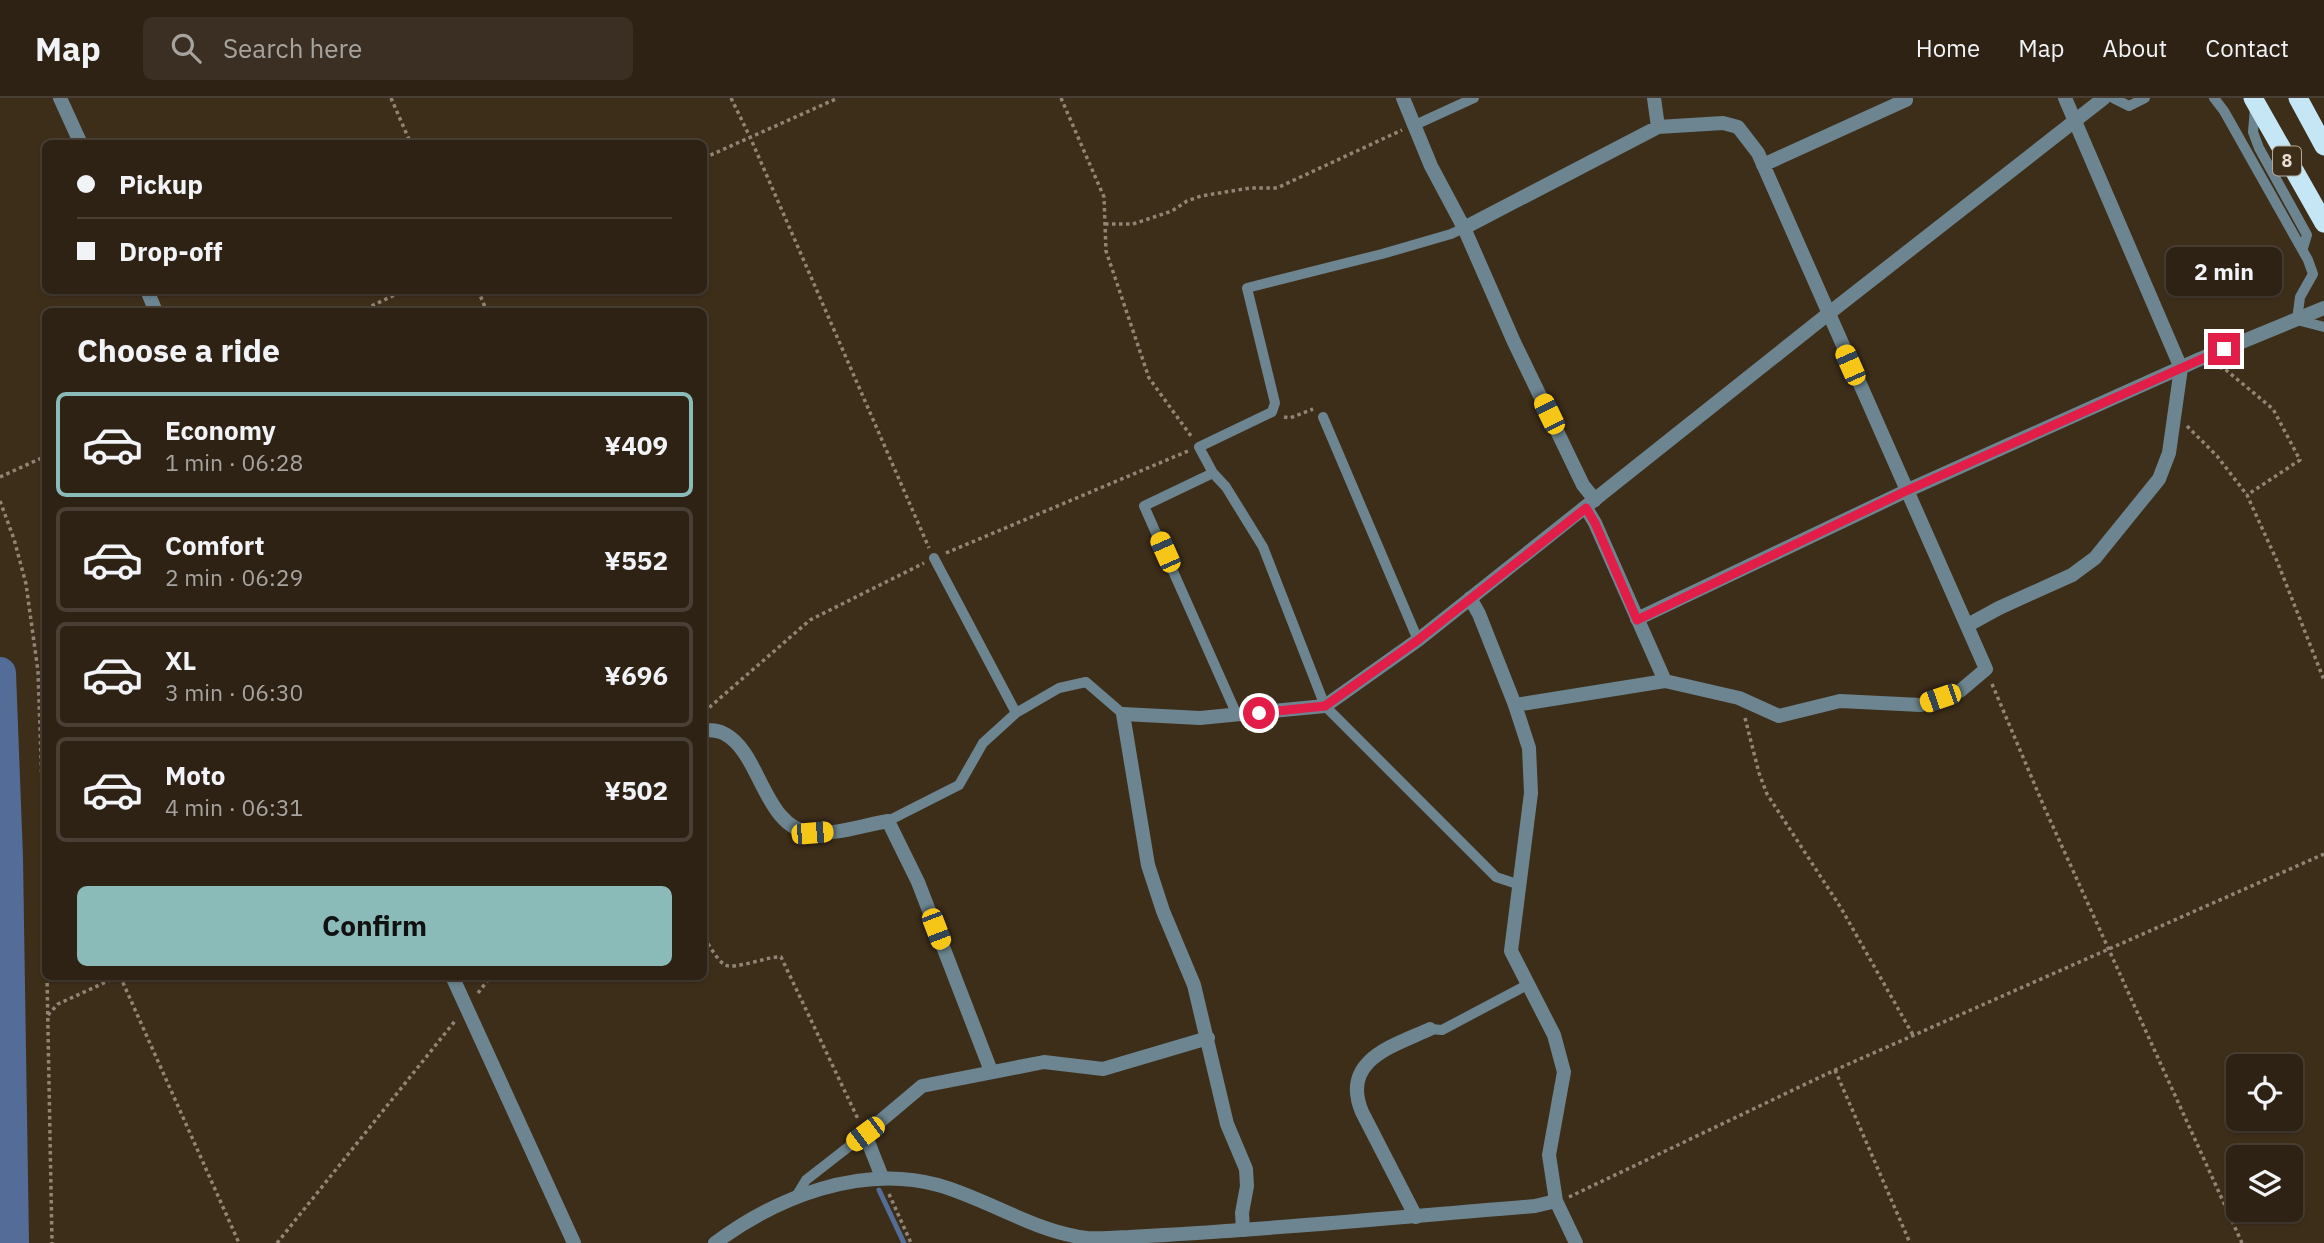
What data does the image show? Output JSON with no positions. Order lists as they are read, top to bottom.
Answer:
{
  "streets": {
    "highway": ["8"]
  },
  "page": {
    "header": "Map",
    "search": "Search here",
    "nav": [
      "Home",
      "Map",
      "About",
      "Contact"
    ],
    "banner": ["Pickup", "Drop-off"],
    "bubble": "2 min",
    "heading": "Choose a ride",
    "list": [
      {
        "name": "Economy",
        "note": "1 min · 06:28",
        "value": "¥409"
      },
      {
        "name": "Comfort",
        "note": "2 min · 06:29",
        "value": "¥552"
      },
      {
        "name": "XL",
        "note": "3 min · 06:30",
        "value": "¥696"
      },
      {
        "name": "Moto",
        "note": "4 min · 06:31",
        "value": "¥502"
      }
    ],
    "buttons": "Confirm"
  }
}
